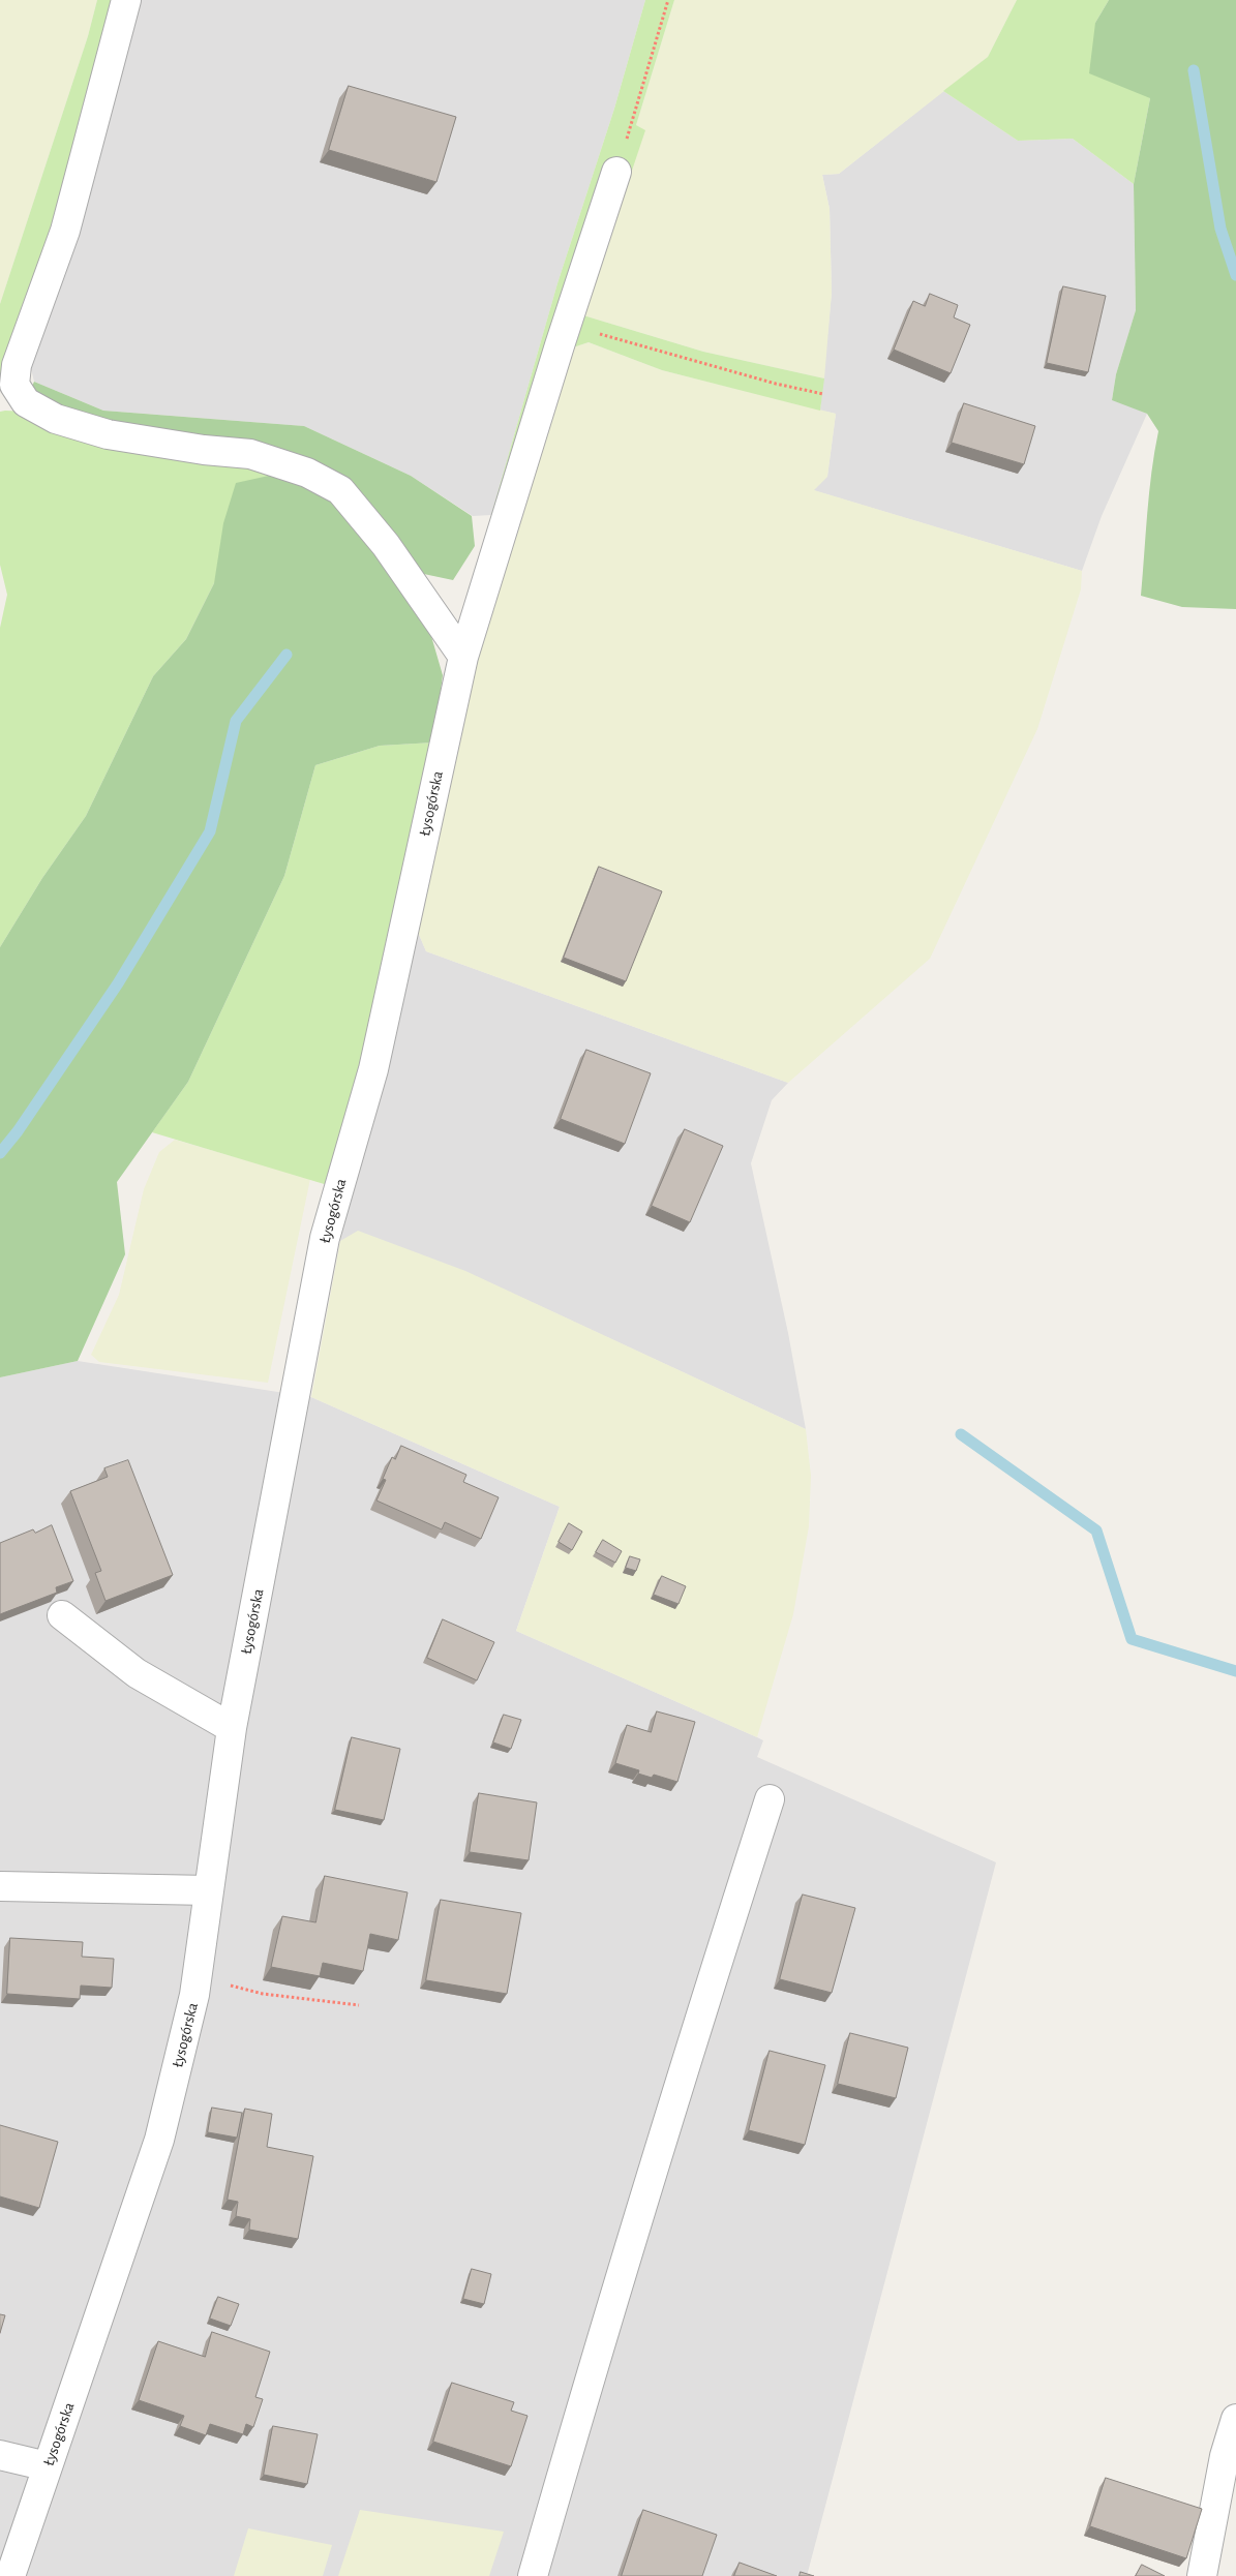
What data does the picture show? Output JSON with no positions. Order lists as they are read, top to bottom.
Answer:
{
  "streets": {
    "street": ["Łysogórska"]
  }
}
